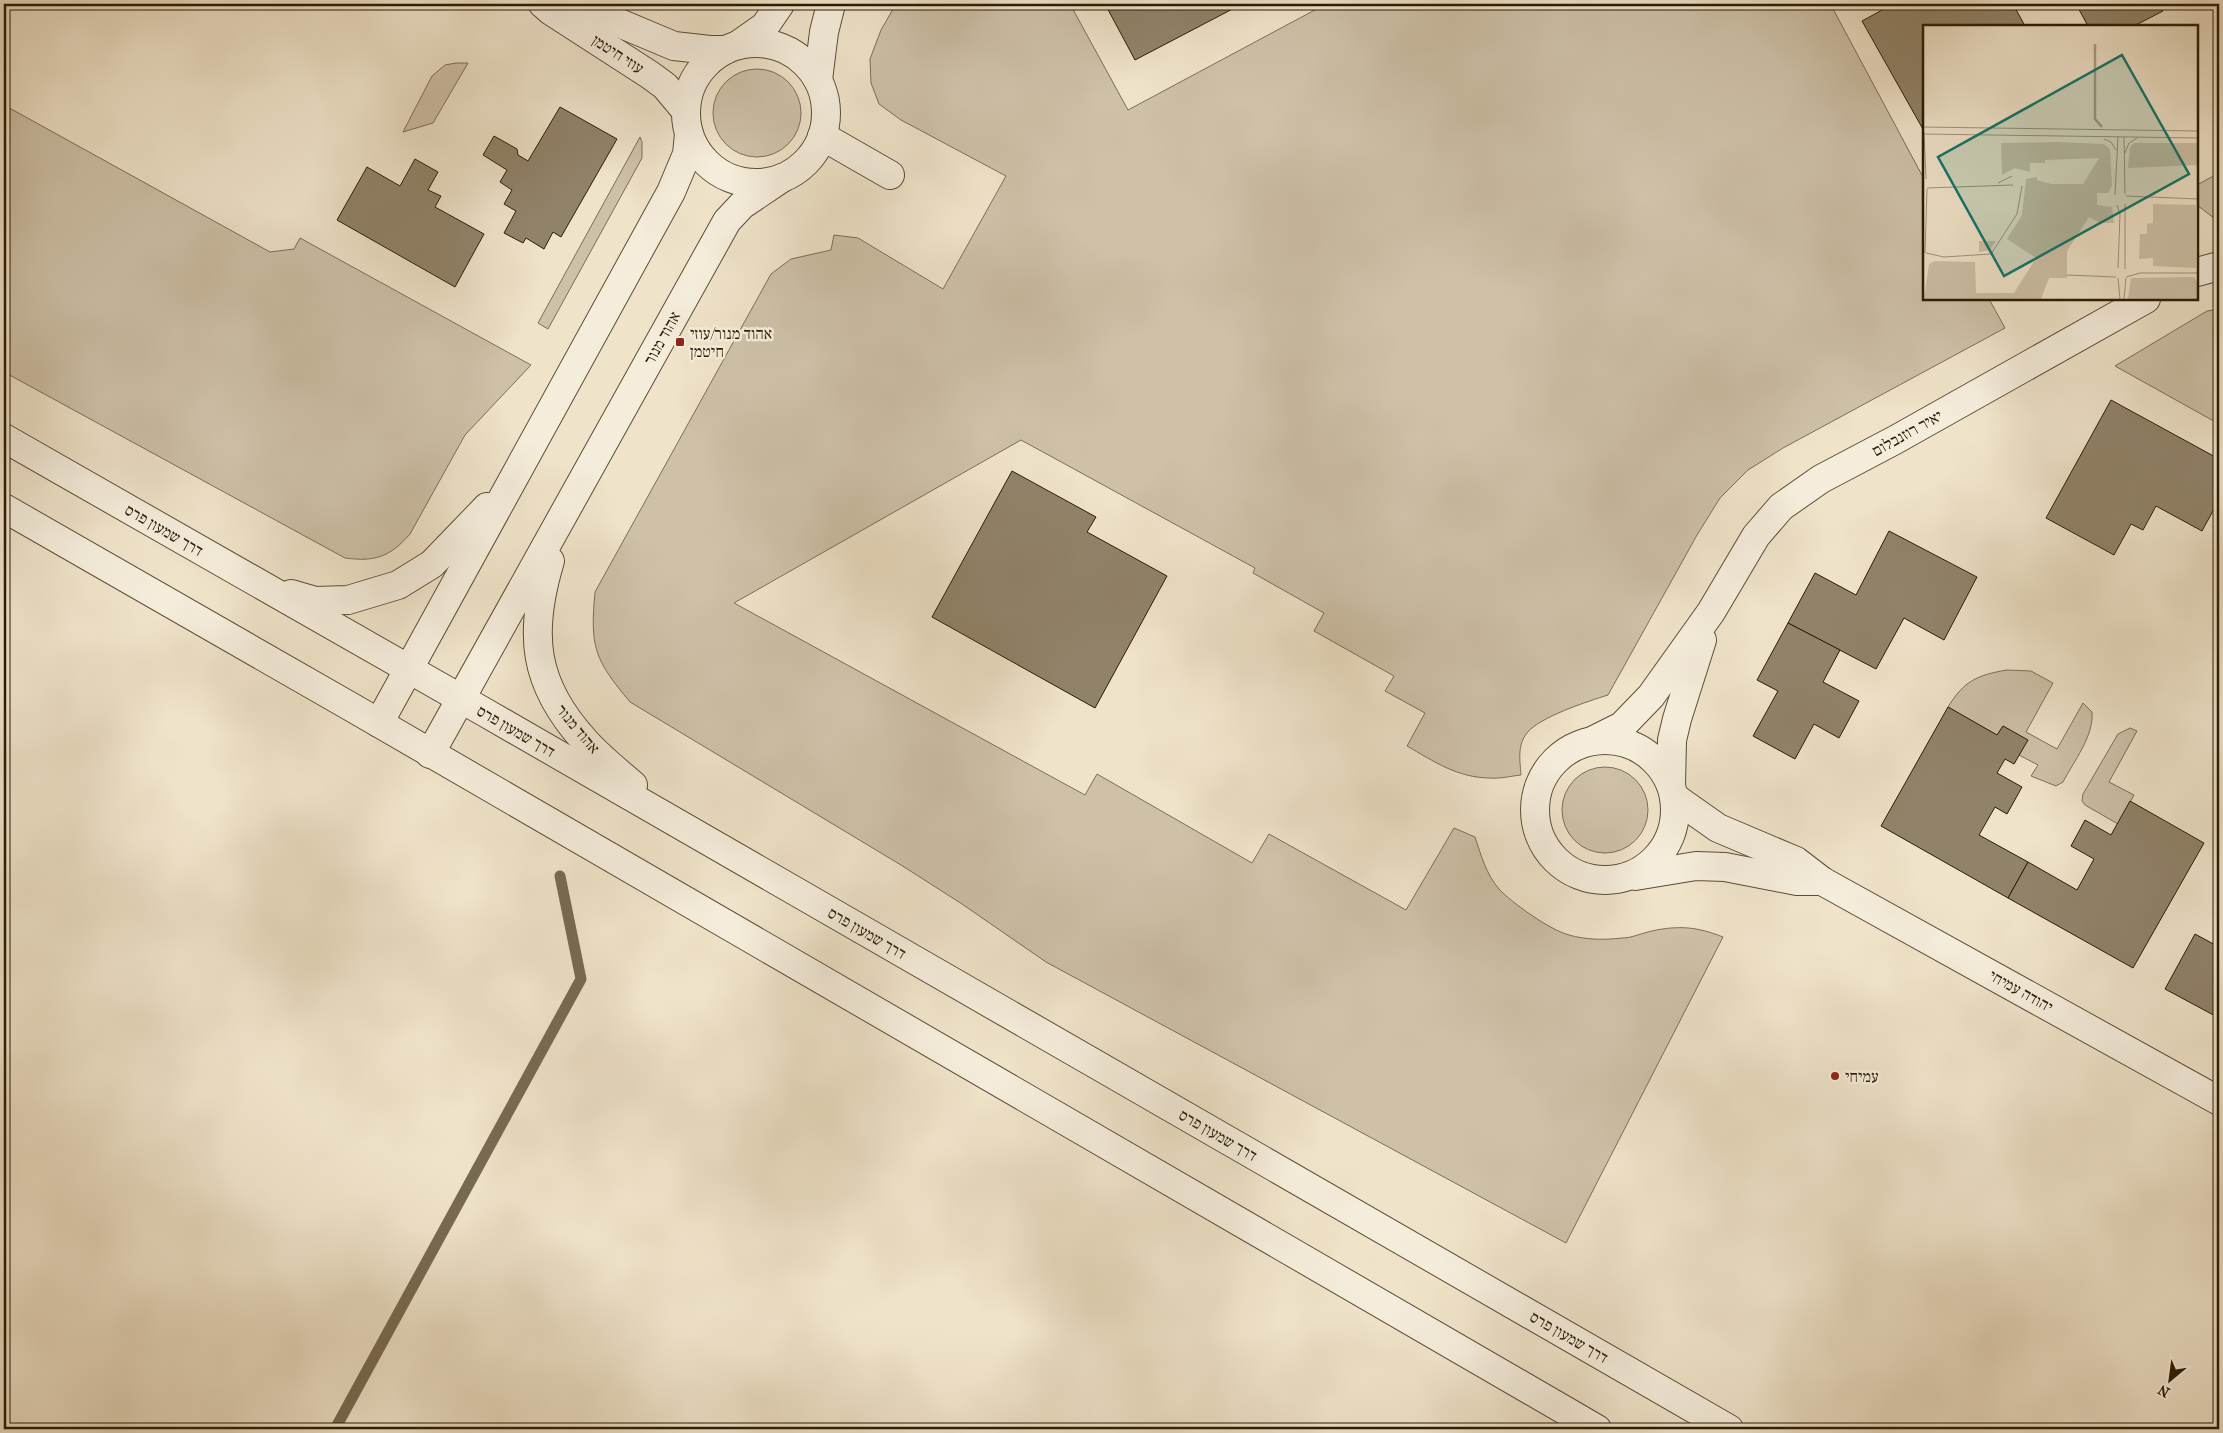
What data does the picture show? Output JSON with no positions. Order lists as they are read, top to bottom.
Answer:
{
  "streets": {
    "street": [
      "עוזי חיטמן",
      "אהוד מנור",
      "יאיר רוזנבלום",
      "דרך שמעון פרס",
      "יהודה עמיחי"
    ]
  },
  "crossings": [
    ["עוזי חיטמן", "אהוד מנור"],
    ["אהוד מנור", "דרך שמעון פרס"],
    ["יאיר רוזנבלום", "יהודה עמיחי"]
  ],
  "places": {
    "transit": ["אהוד מנור/עוזי חיטמן"],
    "other": ["עמיחי"]
  },
  "north": "bottom left"
}
